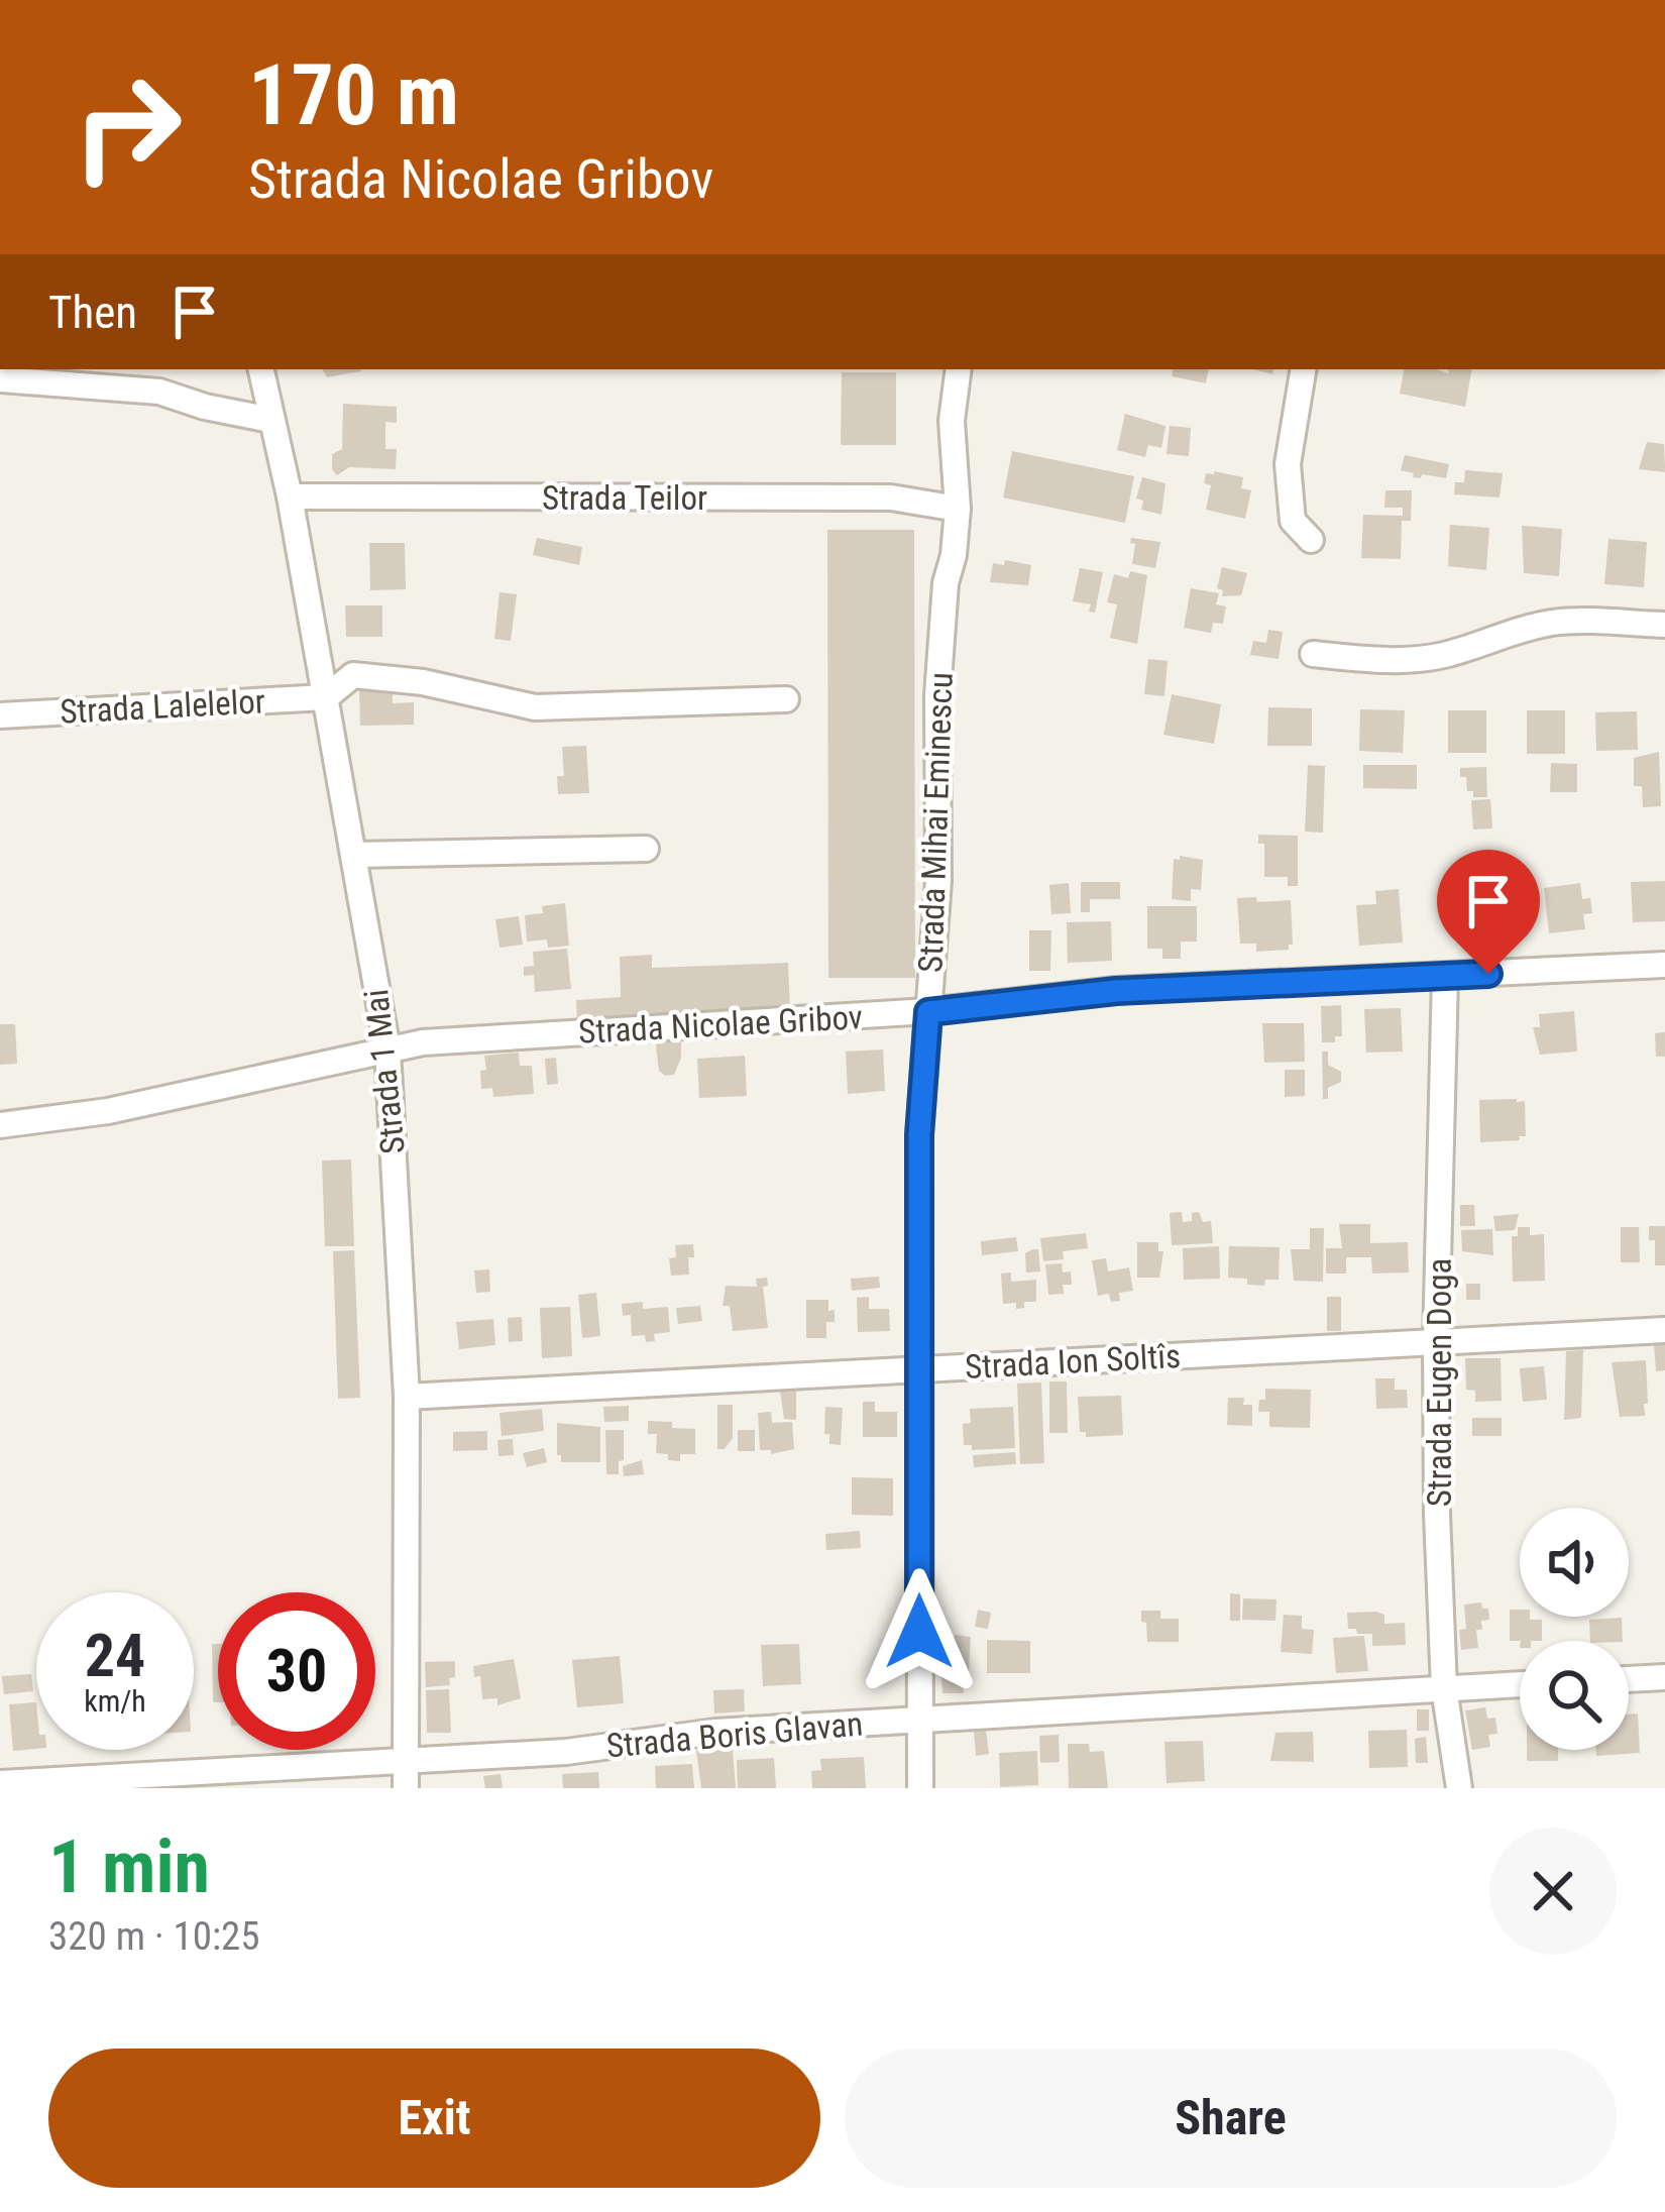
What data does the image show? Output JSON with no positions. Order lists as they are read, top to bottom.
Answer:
{
  "streets": {
    "street": [
      "Strada Teilor",
      "Strada Lalelelor",
      "Strada Mihai Eminescu",
      "Strada Nicolae Gribov",
      "Strada 1 Mai",
      "Strada Ion Soltîs",
      "Strada Eugen Doga",
      "Strada Boris Glavan"
    ]
  },
  "crossings": [
    ["Strada Teilor", "Strada Mihai Eminescu"],
    ["Strada Teilor", "Strada 1 Mai"],
    ["Strada Lalelelor", "Strada 1 Mai"],
    ["Strada Mihai Eminescu", "Strada Nicolae Gribov"],
    ["Strada Mihai Eminescu", "Strada Ion Soltîs"],
    ["Strada Mihai Eminescu", "Strada Boris Glavan"],
    ["Strada Nicolae Gribov", "Strada 1 Mai"],
    ["Strada Nicolae Gribov", "Strada Eugen Doga"],
    ["Strada 1 Mai", "Strada Ion Soltîs"],
    ["Strada 1 Mai", "Strada Boris Glavan"],
    ["Strada Ion Soltîs", "Strada Eugen Doga"],
    ["Strada Eugen Doga", "Strada Boris Glavan"]
  ],
  "page": {
    "turn": ["170 m", "Strada Nicolae Gribov"],
    "then": "Then",
    "speed": "24 km/h",
    "limit": "30",
    "heading": ["1 min", "320 m · 10:25"],
    "buttons": ["Exit", "Share"]
  }
}
